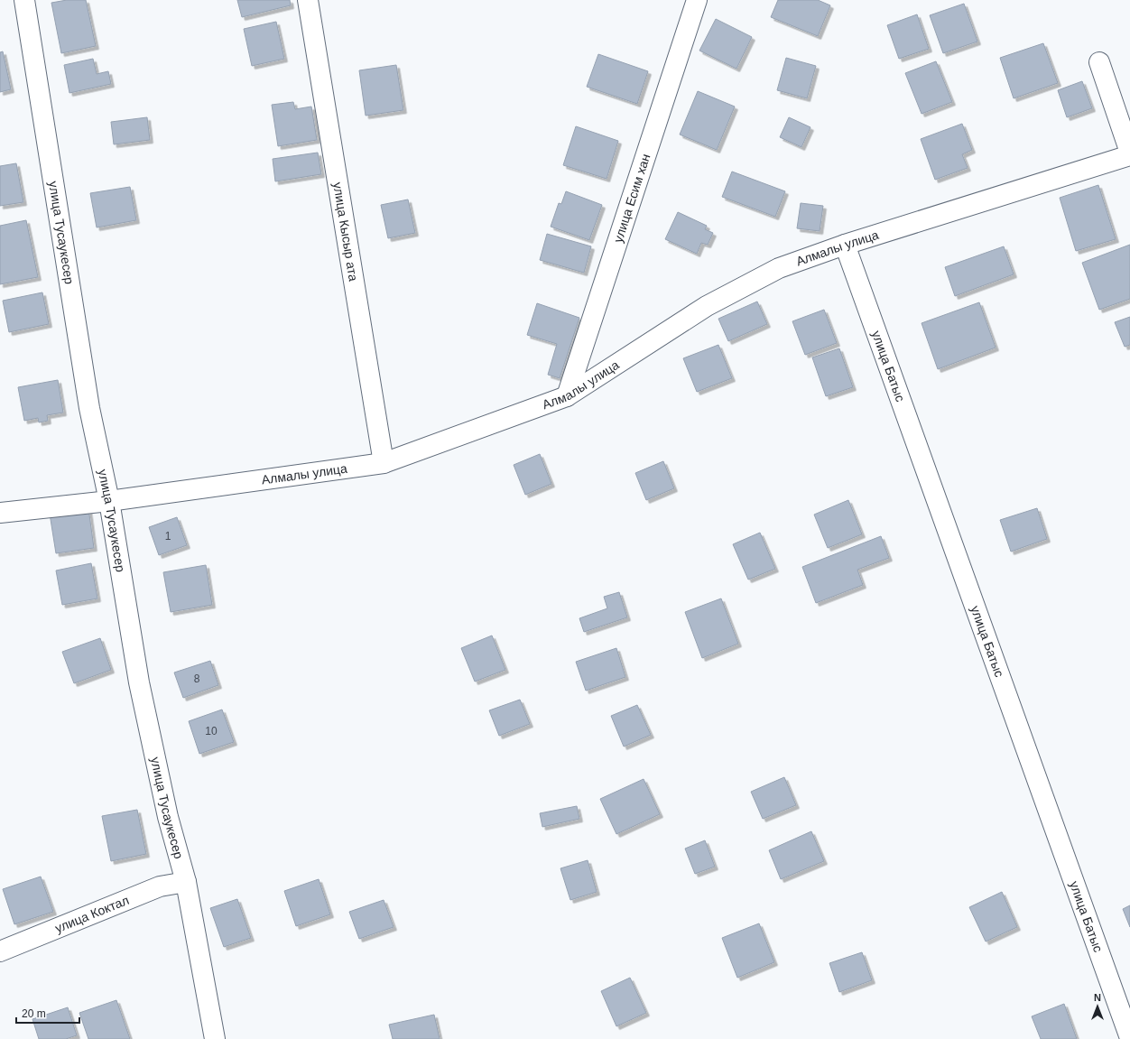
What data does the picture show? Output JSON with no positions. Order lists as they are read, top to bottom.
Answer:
{
  "streets": {
    "street": [
      "улица Есим хан",
      "улица Кысыр ата",
      "улица Тусаукесер",
      "Алмалы улица",
      "улица Батыс",
      "улица Коктал"
    ]
  },
  "crossings": [
    ["улица Есим хан", "Алмалы улица"],
    ["улица Кысыр ата", "Алмалы улица"],
    ["улица Тусаукесер", "Алмалы улица"],
    ["улица Тусаукесер", "улица Коктал"],
    ["Алмалы улица", "улица Батыс"]
  ],
  "house_numbers": ["1", "8", "10"],
  "scale_bar": "20 m",
  "north": "top"
}
